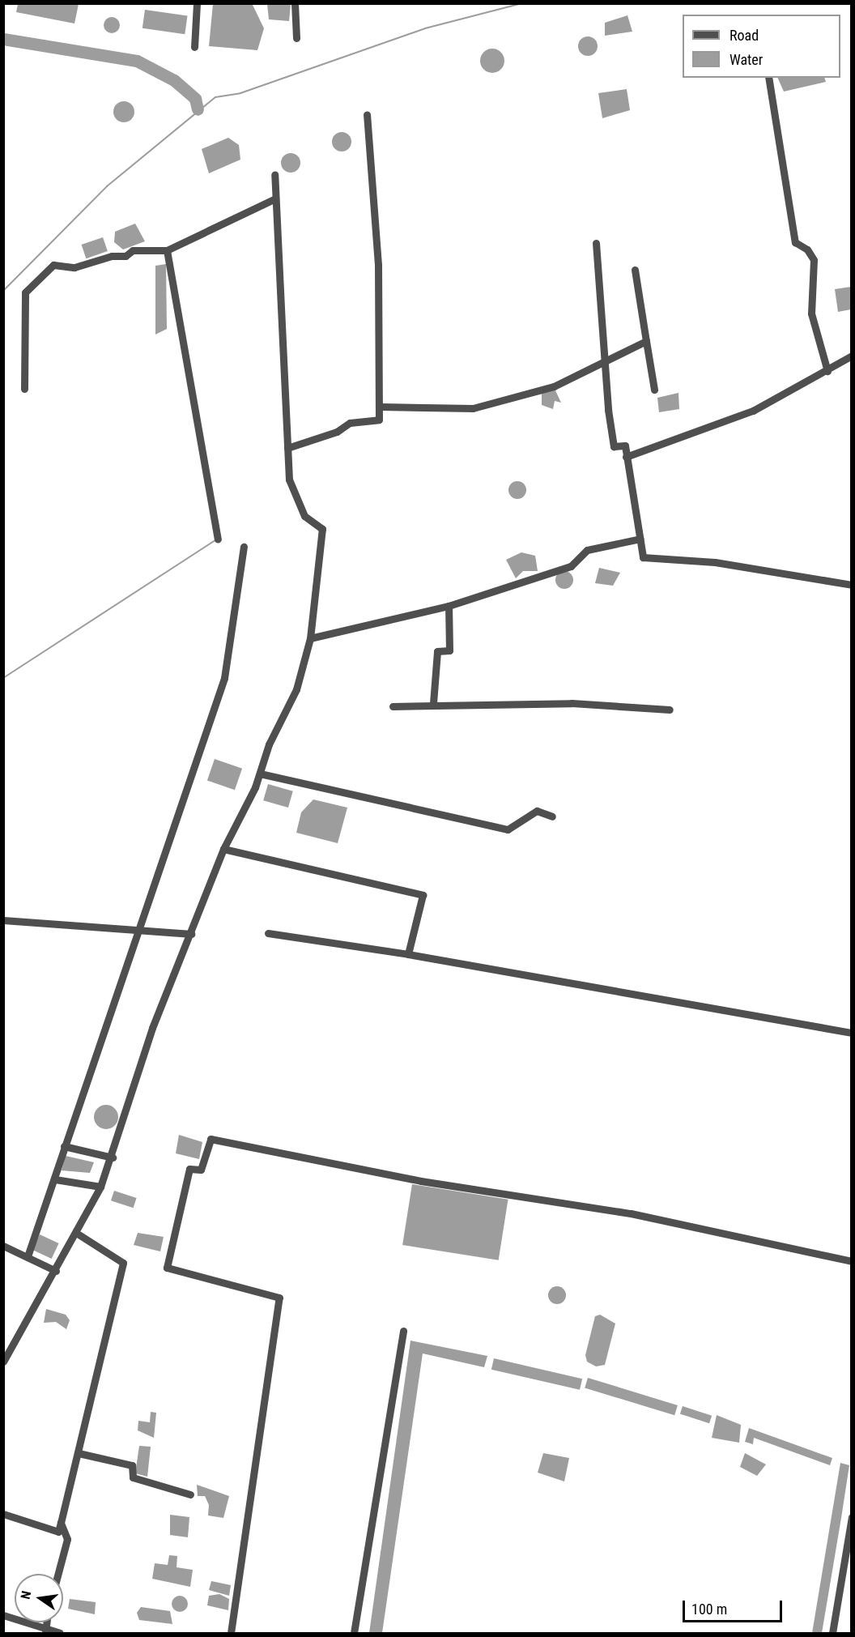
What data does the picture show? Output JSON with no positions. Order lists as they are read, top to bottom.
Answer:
{
  "legend": ["Road", "Water"],
  "scale_bar": "100 m",
  "north": "left"
}
